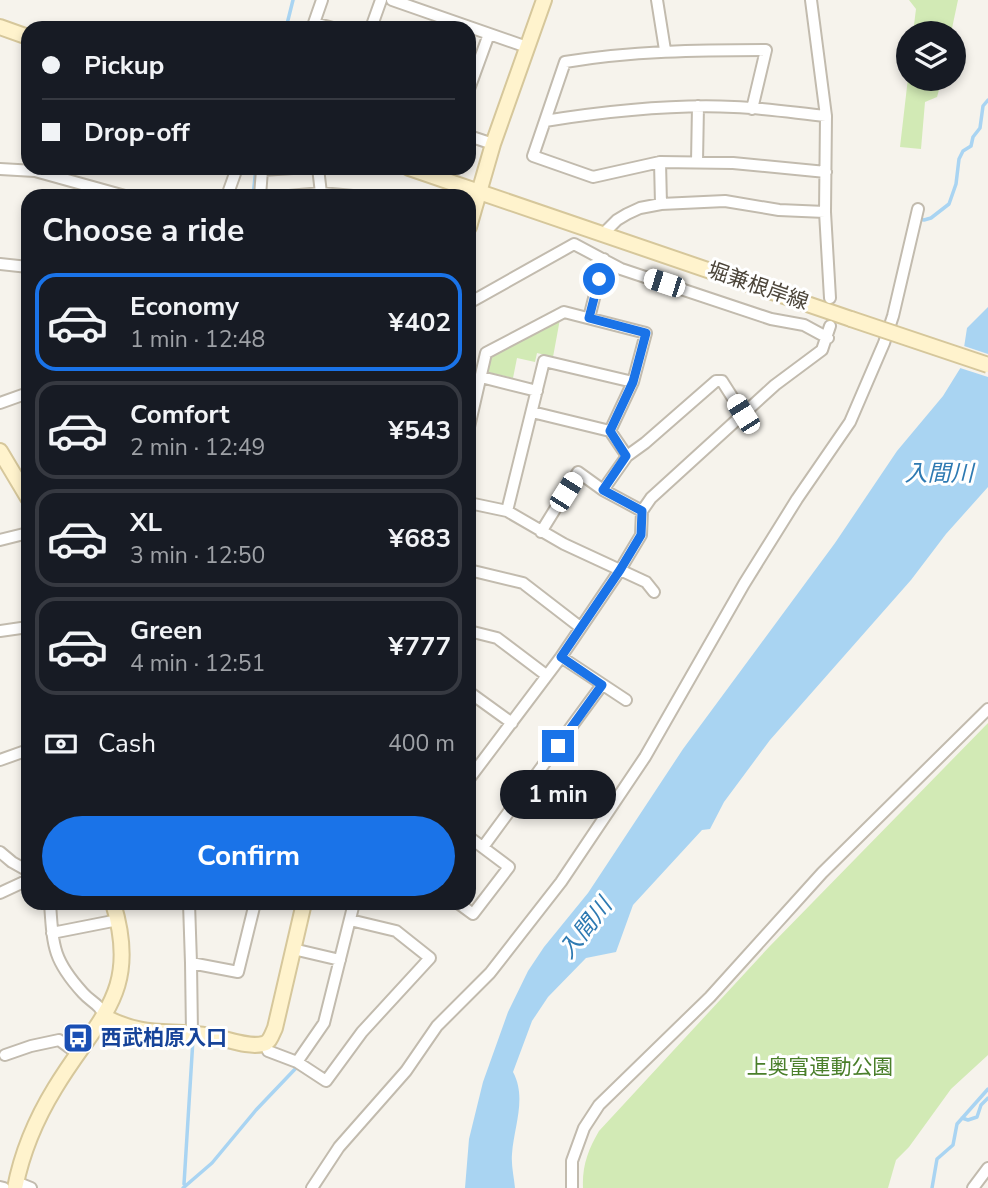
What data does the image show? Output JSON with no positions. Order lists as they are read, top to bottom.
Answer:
{
  "streets": {
    "main road": ["堀兼根岸線"]
  },
  "water": ["入間川"],
  "parks": ["上奥富運動公園"],
  "places": {
    "bus stop": ["西武柏原入口"]
  },
  "page": {
    "banner": ["Pickup", "Drop-off"],
    "heading": "Choose a ride",
    "list": [
      {
        "name": "Economy",
        "note": "1 min · 12:48",
        "value": "¥402"
      },
      {
        "name": "Comfort",
        "note": "2 min · 12:49",
        "value": "¥543"
      },
      {
        "name": "XL",
        "note": "3 min · 12:50",
        "value": "¥683"
      },
      {
        "name": "Green",
        "note": "4 min · 12:51",
        "value": "¥777"
      }
    ],
    "pay": ["Cash", "400 m"],
    "bubble": "1 min",
    "buttons": "Confirm"
  }
}
